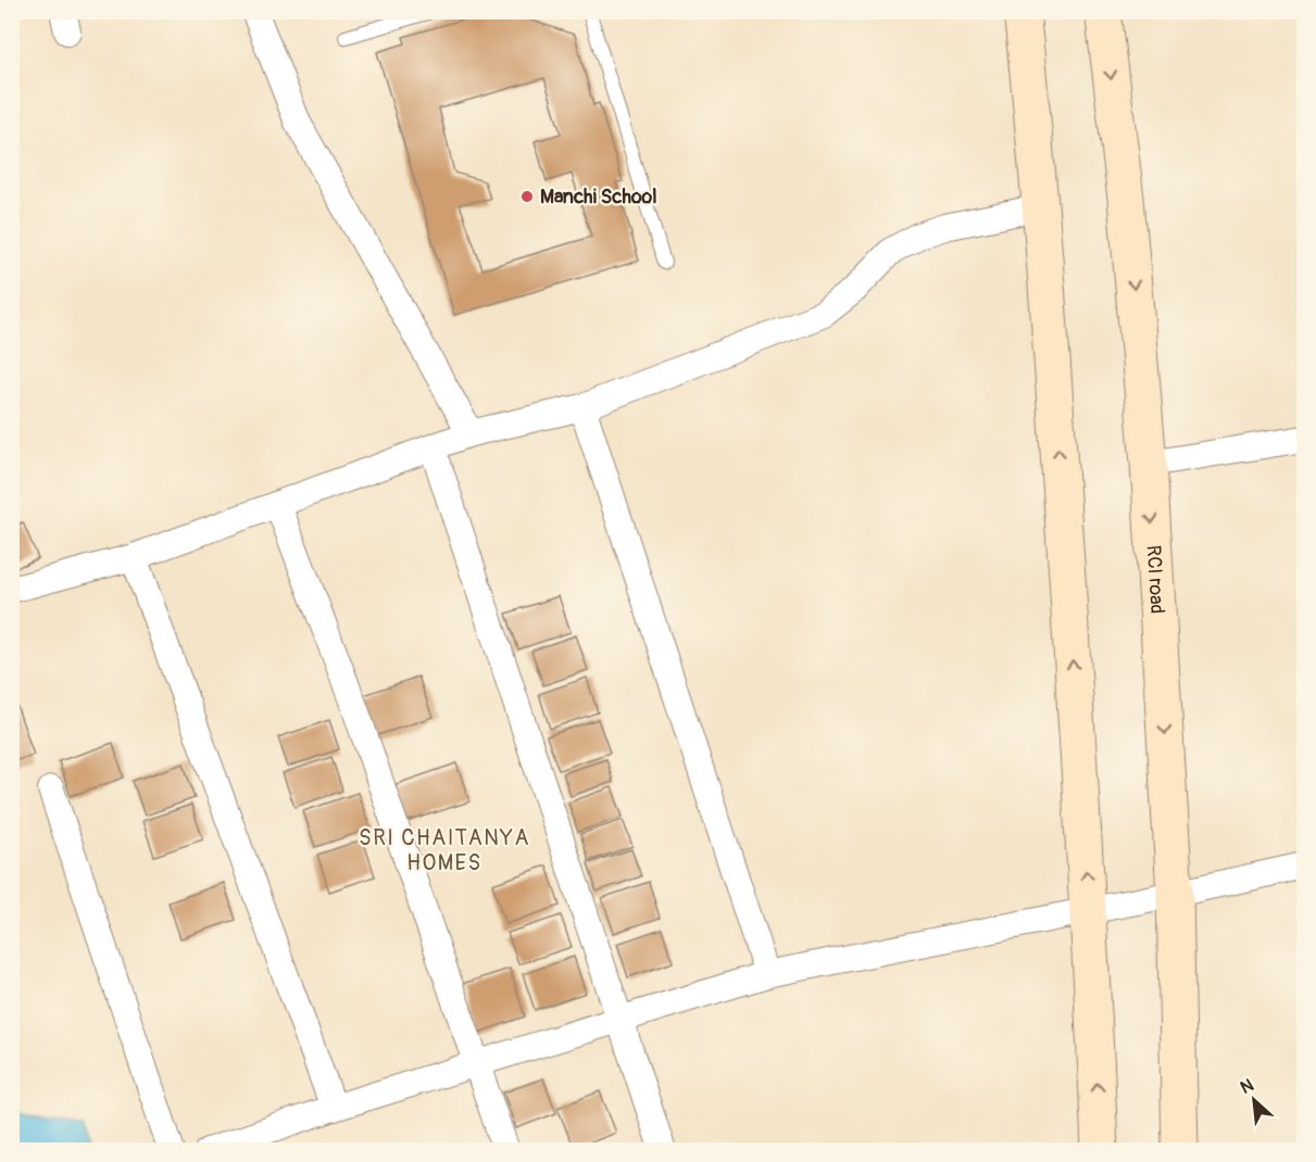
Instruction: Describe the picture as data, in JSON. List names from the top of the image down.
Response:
{
  "streets": {
    "main road": ["RCI road"]
  },
  "districts": ["SRI CHAITANYA HOMES"],
  "places": ["Manchi School"],
  "north": "top left"
}
